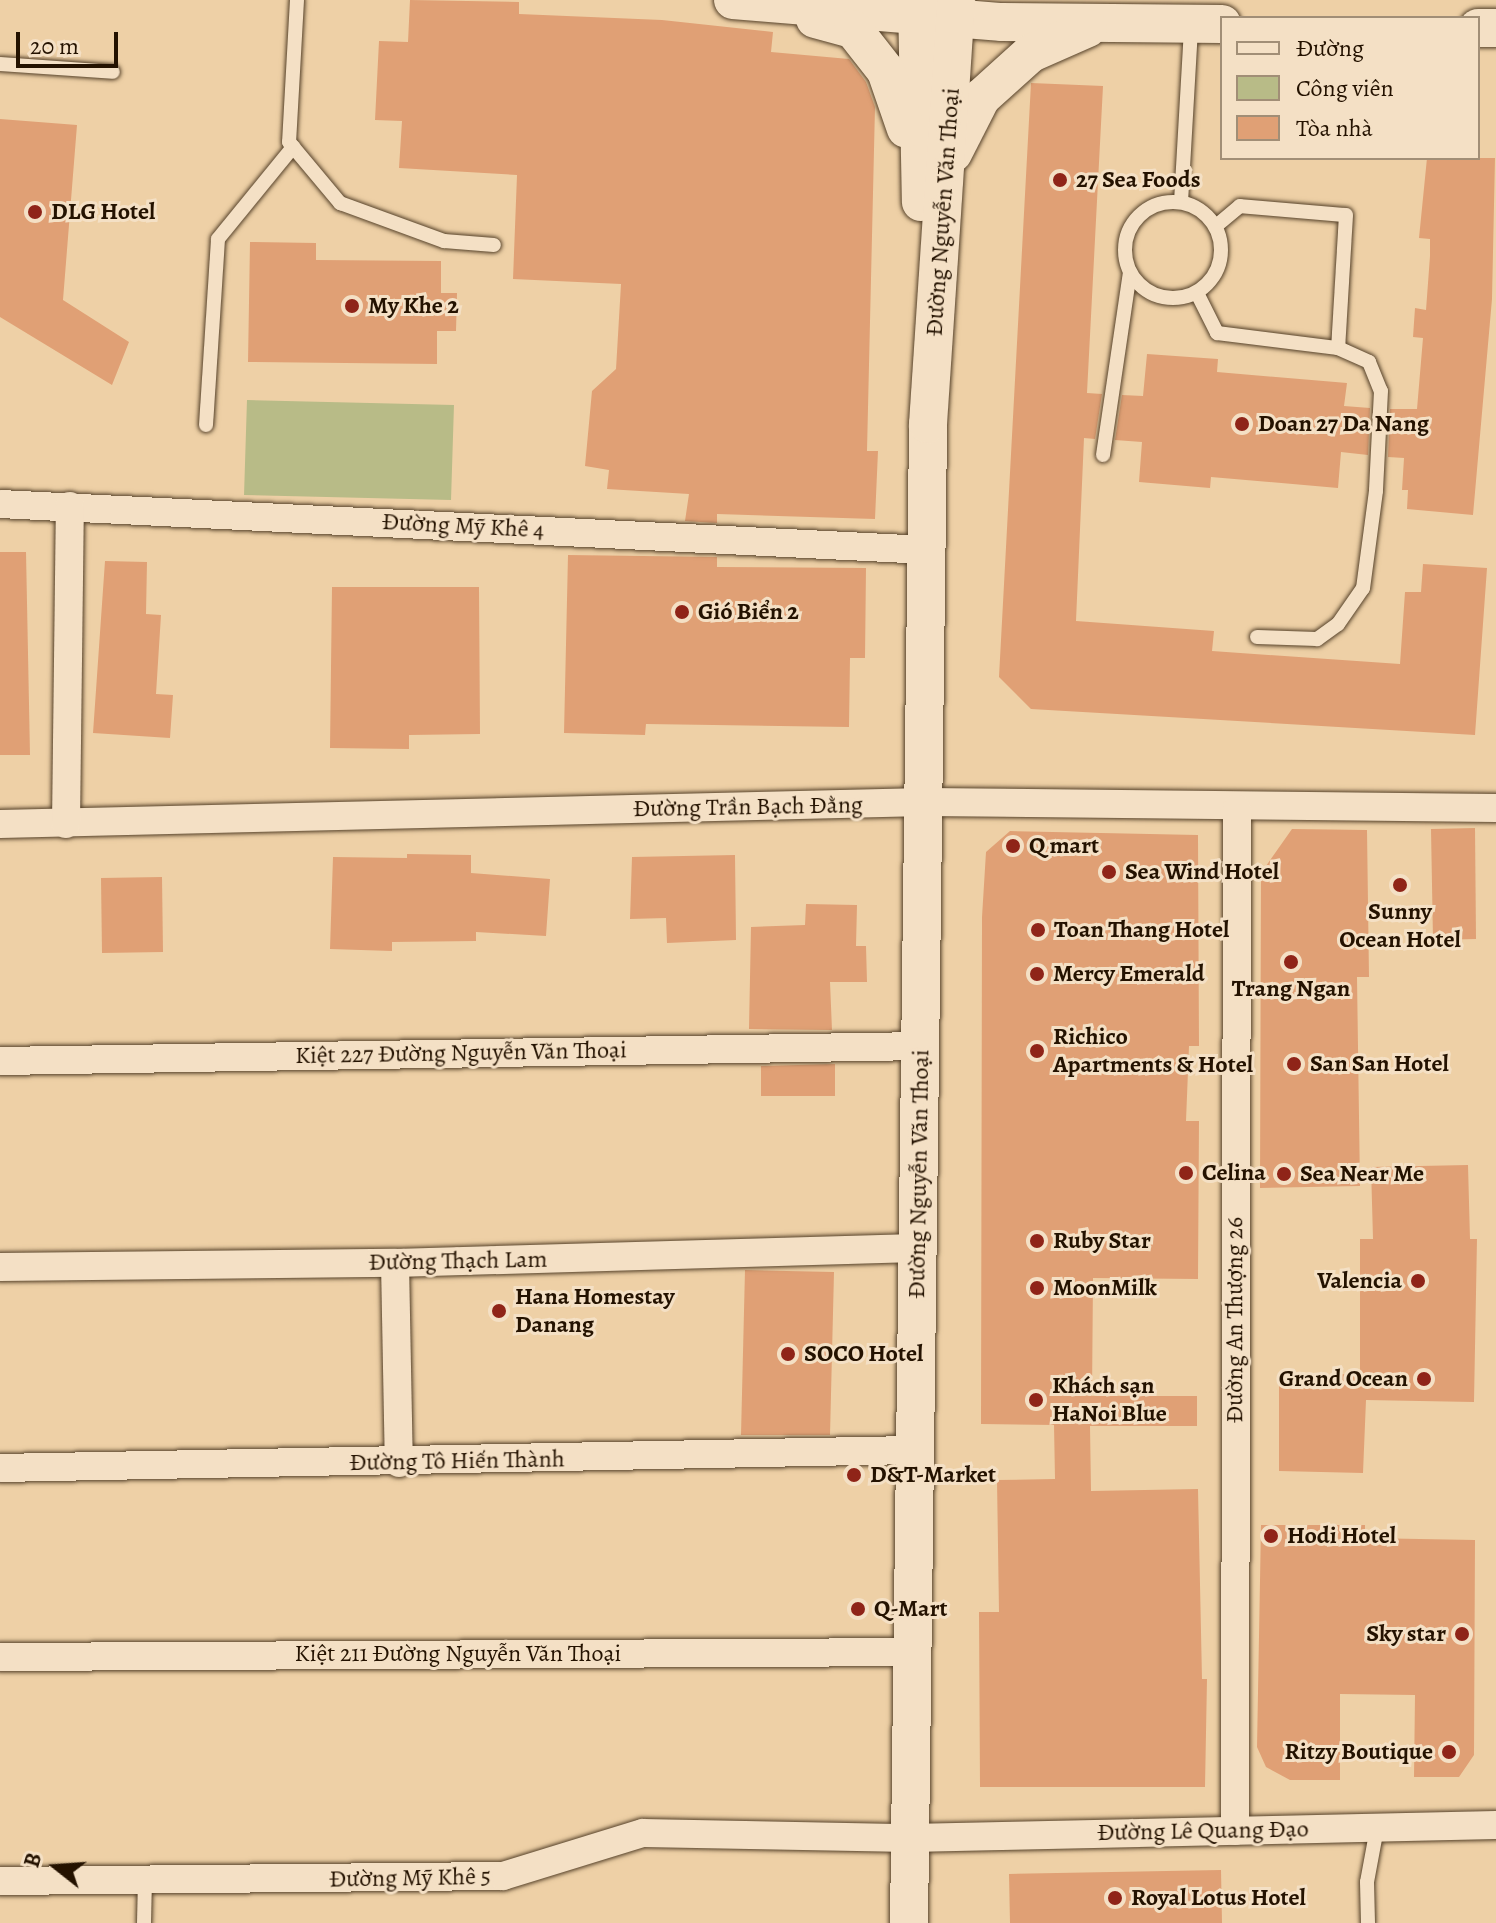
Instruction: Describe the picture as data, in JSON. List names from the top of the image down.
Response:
{
  "streets": {
    "main road": ["Đường Nguyễn Văn Thoại"],
    "street": [
      "Đường Mỹ Khê 4",
      "Đường Trần Bạch Đằng",
      "Kiệt 227 Đường Nguyễn Văn Thoại",
      "Đường Thạch Lam",
      "Đường An Thượng 26",
      "Đường Tô Hiến Thành",
      "Kiệt 211 Đường Nguyễn Văn Thoại",
      "Đường Lê Quang Đạo",
      "Đường Mỹ Khê 5"
    ]
  },
  "crossings": [
    ["Đường Nguyễn Văn Thoại", "Đường Mỹ Khê 4"],
    ["Đường Nguyễn Văn Thoại", "Đường Trần Bạch Đằng"],
    ["Đường Nguyễn Văn Thoại", "Kiệt 227 Đường Nguyễn Văn Thoại"],
    ["Đường Nguyễn Văn Thoại", "Đường Thạch Lam"],
    ["Đường Nguyễn Văn Thoại", "Đường Tô Hiến Thành"],
    ["Đường Nguyễn Văn Thoại", "Kiệt 211 Đường Nguyễn Văn Thoại"],
    ["Đường Nguyễn Văn Thoại", "Đường Lê Quang Đạo"],
    ["Đường Nguyễn Văn Thoại", "Đường Mỹ Khê 5"],
    ["Đường Trần Bạch Đằng", "Đường An Thượng 26"],
    ["Đường An Thượng 26", "Đường Lê Quang Đạo"],
    ["Đường Lê Quang Đạo", "Đường Mỹ Khê 5"]
  ],
  "places": [
    "27 Sea Foods",
    "DLG Hotel",
    "My Khe 2",
    "Doan 27 Da Nang",
    "Gió Biển 2",
    "Q mart",
    "Sea Wind Hotel",
    "Sunny Ocean Hotel",
    "Toan Thang Hotel",
    "Trang Ngan",
    "Mercy Emerald",
    "Richico Apartments & Hotel",
    "San San Hotel",
    "Celina",
    "Sea Near Me",
    "Ruby Star",
    "Valencia",
    "MoonMilk",
    "Hana Homestay Danang",
    "SOCO Hotel",
    "Grand Ocean",
    "Khách sạn HaNoi Blue",
    "D&T-Market",
    "Hodi Hotel",
    "Q-Mart",
    "Sky star",
    "Ritzy Boutique",
    "Royal Lotus Hotel"
  ],
  "legend": ["Đường", "Công viên", "Tòa nhà"],
  "scale_bar": "20 m",
  "north": "left"
}
